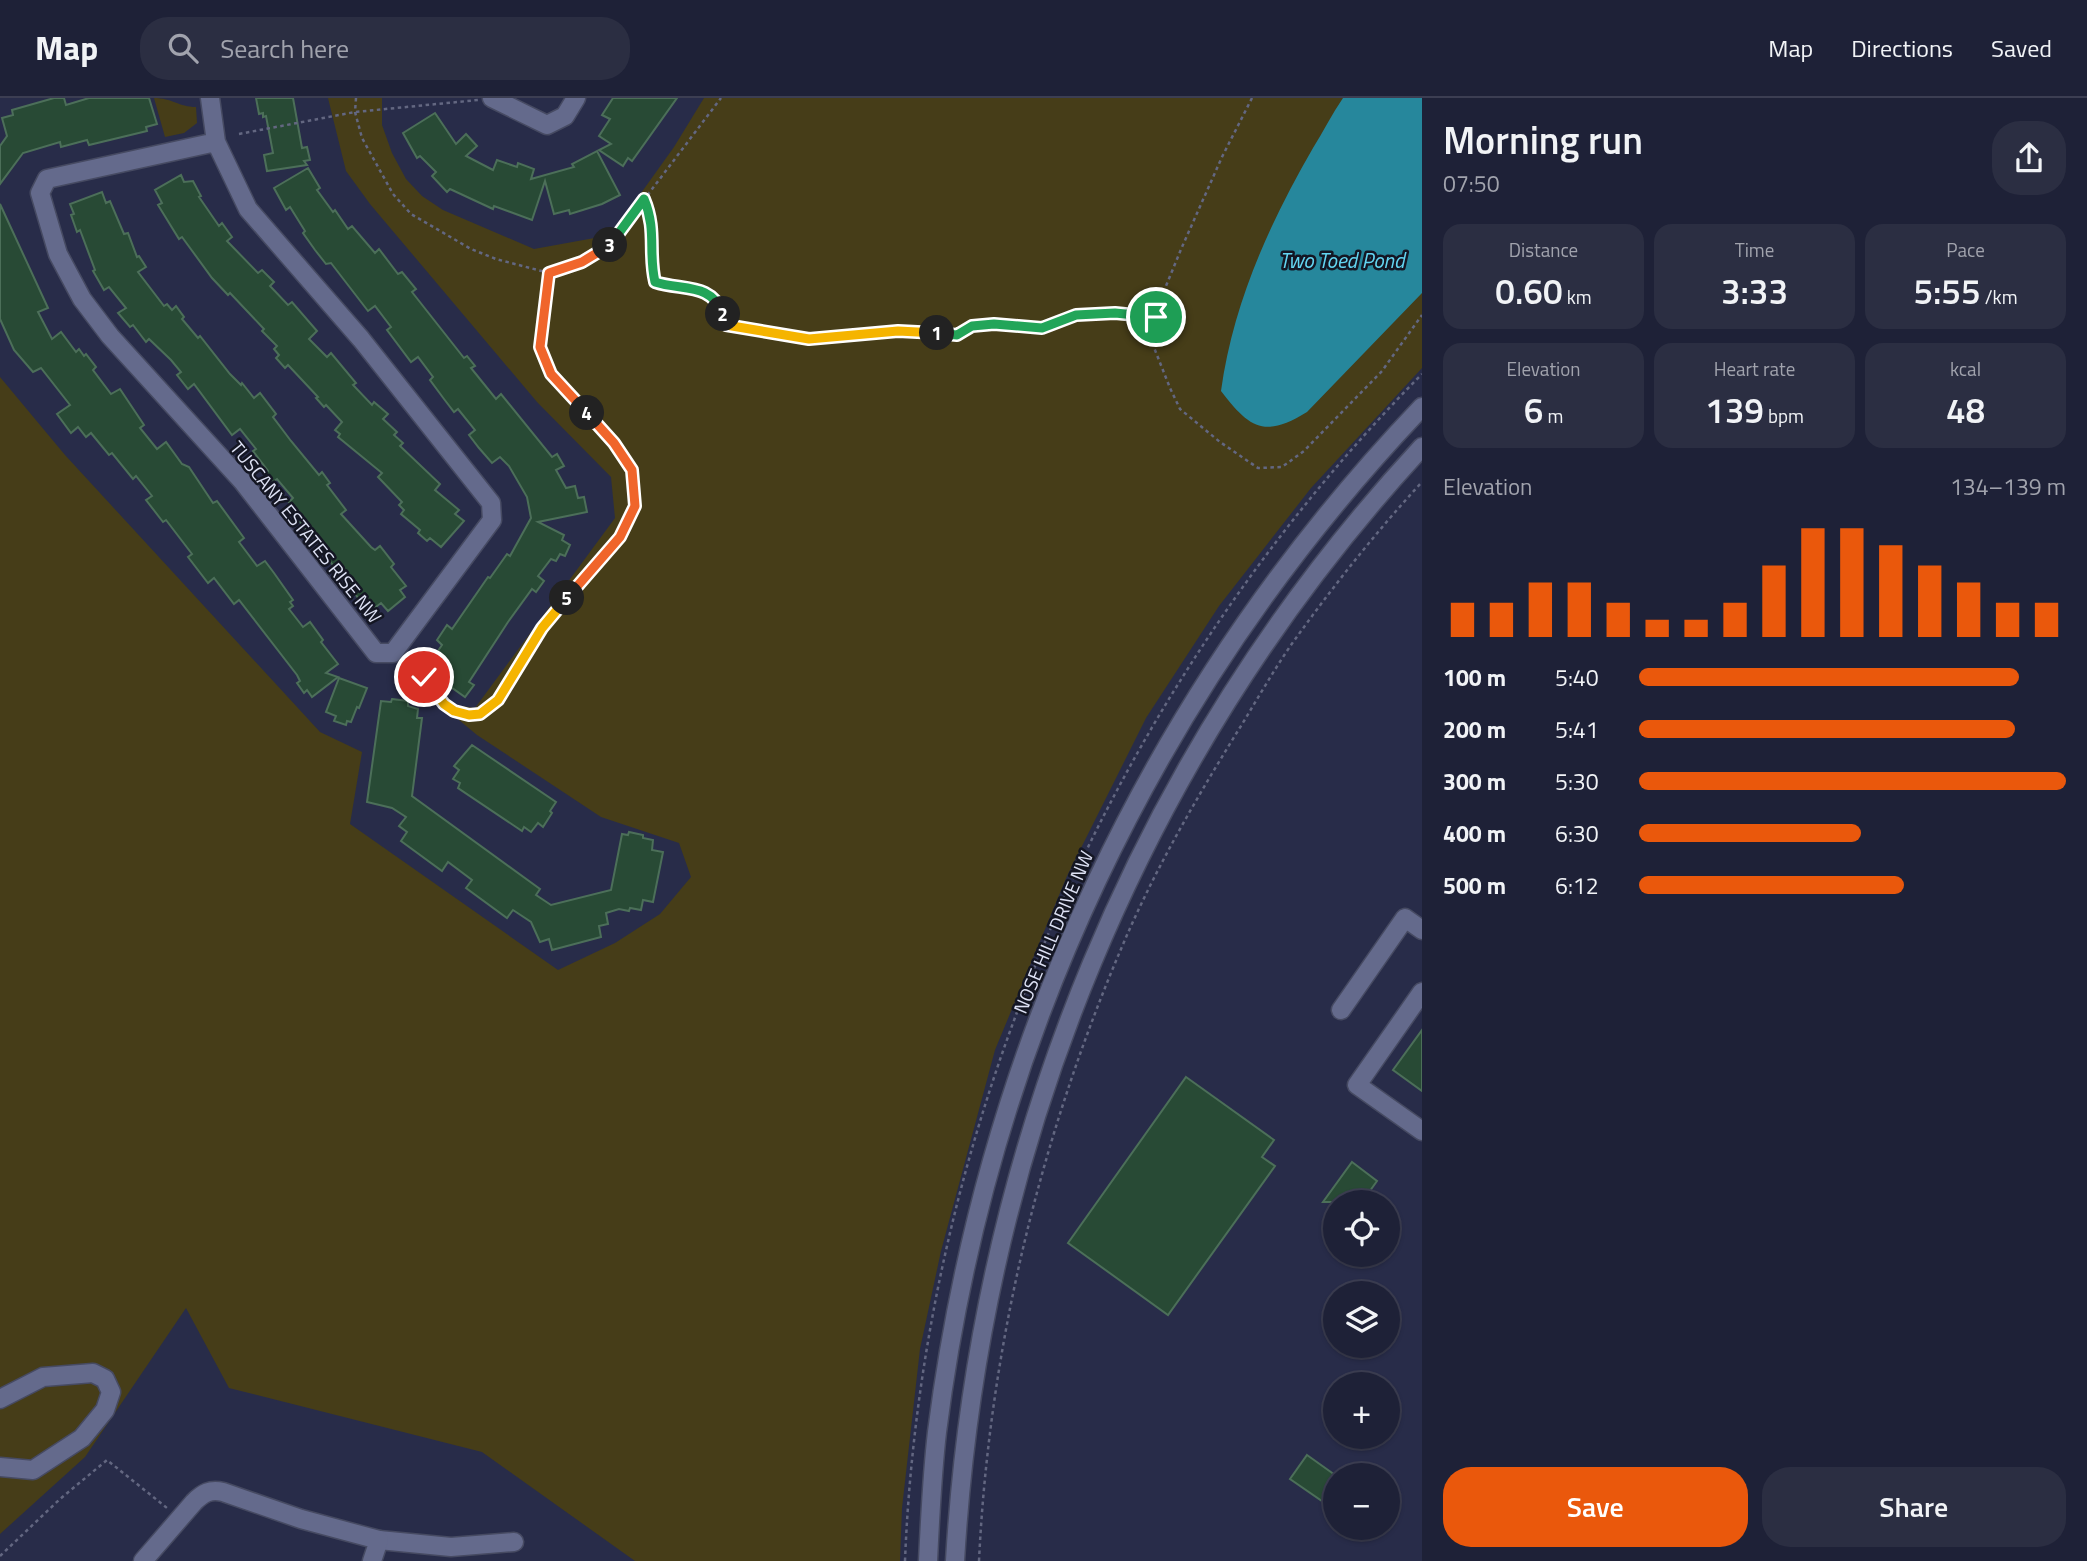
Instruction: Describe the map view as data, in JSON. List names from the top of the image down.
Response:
{
  "streets": {
    "street": ["TUSCANY ESTATES RISE NW", "NOSE HILL DRIVE NW"]
  },
  "water": ["Two Toed Pond"],
  "page": {
    "header": "Map",
    "search": "Search here",
    "nav": ["Map", "Directions", "Saved"],
    "heading": ["Morning run", "07:50"],
    "stats": [
      ["Distance", "0.60 km"],
      ["Time", "3:33"],
      ["Pace", "5:55 /km"],
      ["Elevation", "6 m"],
      ["Heart rate", "139 bpm"],
      ["kcal", "48"]
    ],
    "pins": [
      "3",
      "2",
      "1",
      "4",
      "5"
    ],
    "chart": ["Elevation", "134–139 m"],
    "list": [
      {
        "name": "100 m",
        "note": "5:40"
      },
      {
        "name": "200 m",
        "note": "5:41"
      },
      {
        "name": "300 m",
        "note": "5:30"
      },
      {
        "name": "400 m",
        "note": "6:30"
      },
      {
        "name": "500 m",
        "note": "6:12"
      }
    ],
    "map_buttons": ["+", "−"],
    "buttons": ["Save", "Share"]
  }
}
